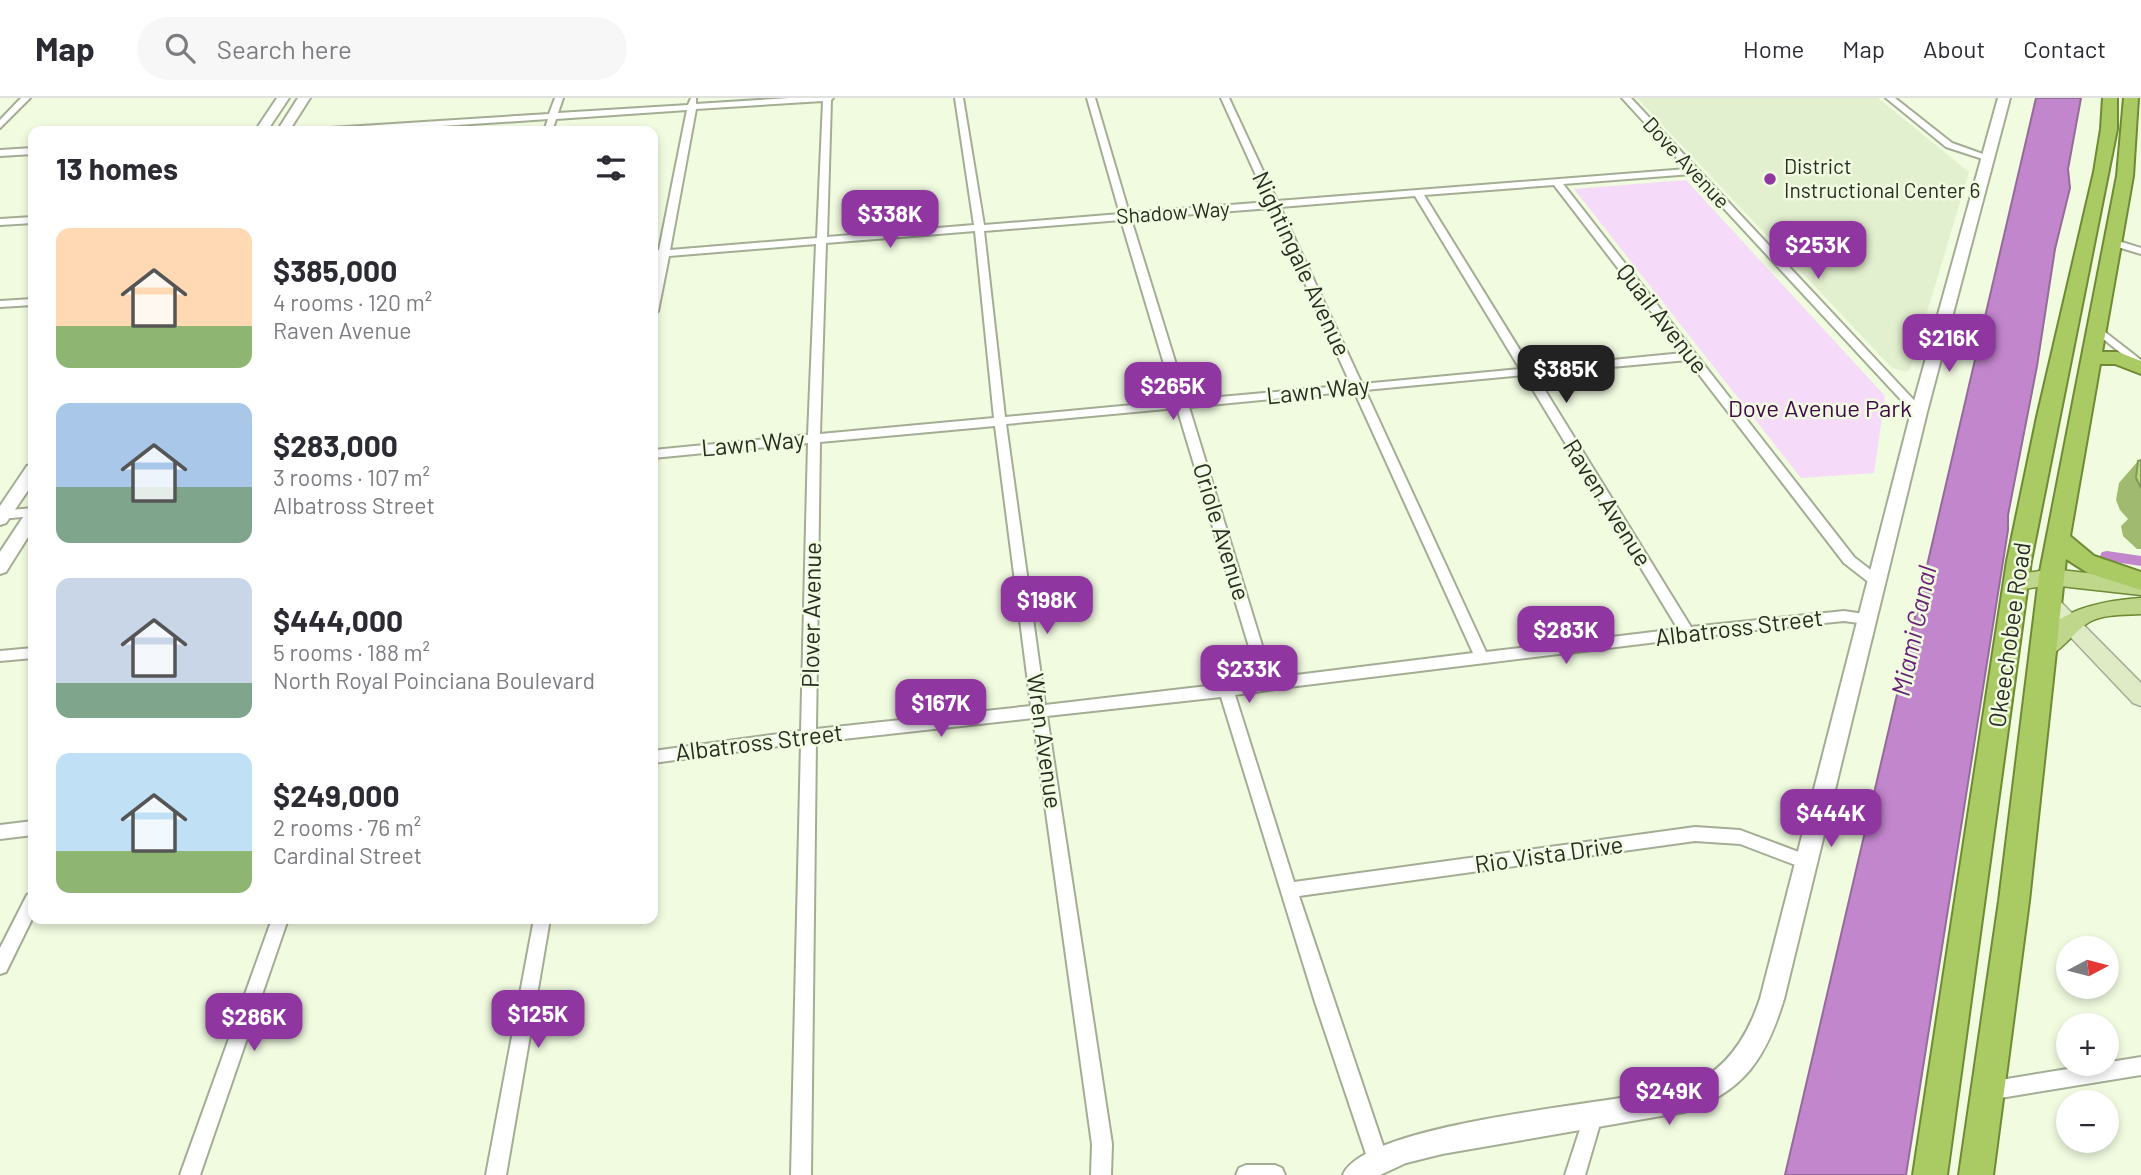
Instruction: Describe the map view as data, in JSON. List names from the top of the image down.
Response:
{
  "streets": {
    "highway": ["Okeechobee Road"],
    "street": [
      "Dove Avenue",
      "Shadow Way",
      "Nightingale Avenue",
      "Quail Avenue",
      "Lawn Way",
      "Raven Avenue",
      "Oriole Avenue",
      "Plover Avenue",
      "Albatross Street",
      "Wren Avenue",
      "Rio Vista Drive"
    ]
  },
  "crossings": [
    ["Dove Avenue", "Shadow Way"],
    ["Shadow Way", "Nightingale Avenue"],
    ["Shadow Way", "Quail Avenue"],
    ["Shadow Way", "Raven Avenue"],
    ["Shadow Way", "Oriole Avenue"],
    ["Shadow Way", "Plover Avenue"],
    ["Shadow Way", "Wren Avenue"],
    ["Nightingale Avenue", "Lawn Way"],
    ["Nightingale Avenue", "Albatross Street"],
    ["Quail Avenue", "Lawn Way"],
    ["Lawn Way", "Raven Avenue"],
    ["Lawn Way", "Oriole Avenue"],
    ["Lawn Way", "Plover Avenue"],
    ["Lawn Way", "Wren Avenue"],
    ["Raven Avenue", "Albatross Street"],
    ["Oriole Avenue", "Albatross Street"],
    ["Plover Avenue", "Albatross Street"],
    ["Albatross Street", "Wren Avenue"]
  ],
  "water": ["Miami Canal"],
  "parks": ["Dove Avenue Park"],
  "places": ["District Instructional Center 6"],
  "north": "right",
  "page": {
    "header": "Map",
    "search": "Search here",
    "nav": [
      "Home",
      "Map",
      "About",
      "Contact"
    ],
    "heading": "13 homes",
    "price": [
      "$338K",
      "$253K",
      "$216K",
      "$385K",
      "$265K",
      "$198K",
      "$283K",
      "$233K",
      "$167K",
      "$444K",
      "$125K",
      "$286K",
      "$249K"
    ],
    "list": [
      {
        "name": "$385,000",
        "note": "4 rooms · 120 m² · Raven Avenue"
      },
      {
        "name": "$283,000",
        "note": "3 rooms · 107 m² · Albatross Street"
      },
      {
        "name": "$444,000",
        "note": "5 rooms · 188 m² · North Royal Poinciana Boulevard"
      },
      {
        "name": "$249,000",
        "note": "2 rooms · 76 m² · Cardinal Street"
      }
    ],
    "map_buttons": ["+", "−"]
  }
}
